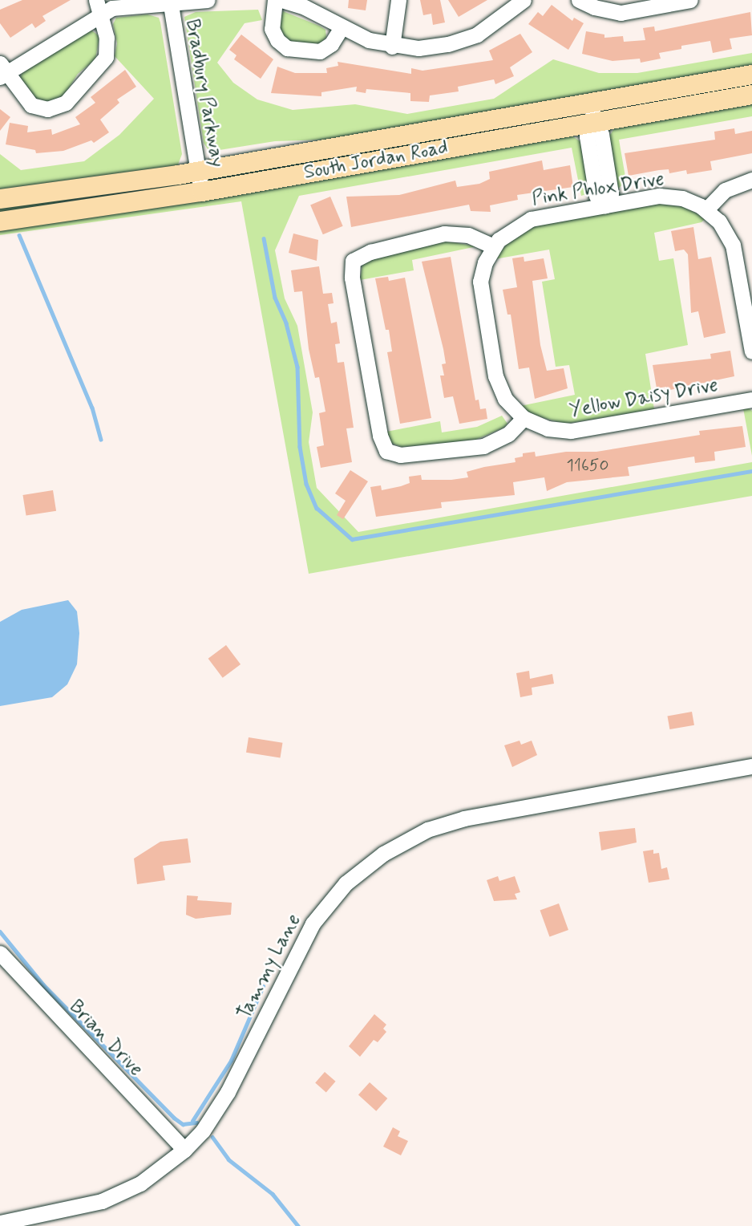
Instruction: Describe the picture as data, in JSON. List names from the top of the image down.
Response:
{
  "streets": {
    "main road": ["South Jordan Road"],
    "street": [
      "Bradbury Parkway",
      "Pink Phlox Drive",
      "Yellow Daisy Drive",
      "Tammy Lane",
      "Brian Drive"
    ]
  },
  "crossings": [
    ["Bradbury Parkway", "South Jordan Road"],
    ["Tammy Lane", "Brian Drive"]
  ],
  "house_numbers": ["11650"]
}
